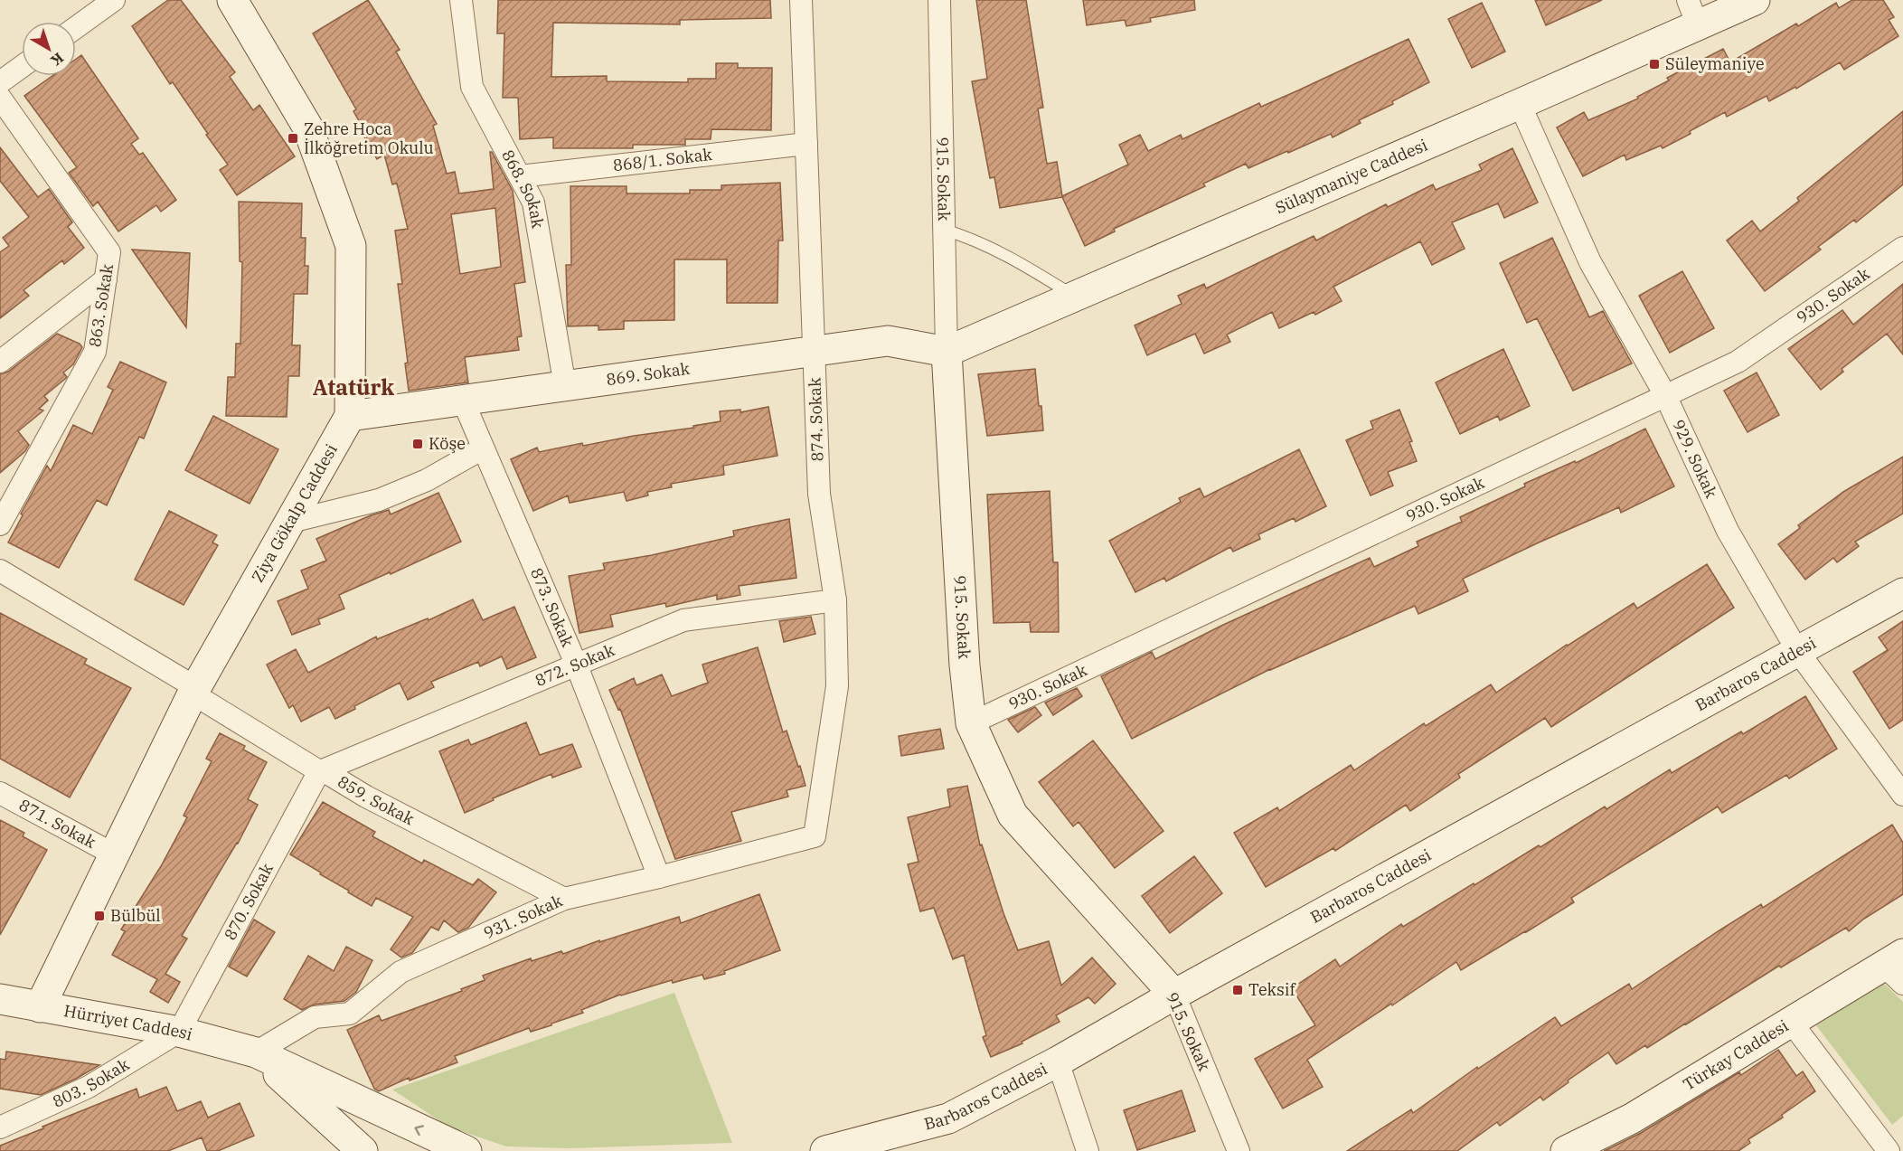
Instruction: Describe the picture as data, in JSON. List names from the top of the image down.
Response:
{
  "streets": {
    "main road": [
      "Sülaymaniye Caddesi",
      "915. Sokak",
      "869. Sokak",
      "Ziya Gökalp Caddesi",
      "Barbaros Caddesi",
      "Hürriyet Caddesi",
      "Türkay Caddesi"
    ],
    "street": [
      "868/1. Sokak",
      "868. Sokak",
      "930. Sokak",
      "863. Sokak",
      "874. Sokak",
      "929. Sokak",
      "873. Sokak",
      "872. Sokak",
      "859. Sokak",
      "871. Sokak",
      "870. Sokak",
      "931. Sokak",
      "803. Sokak"
    ]
  },
  "crossings": [
    ["868/1. Sokak", "868. Sokak"],
    ["868/1. Sokak", "874. Sokak"],
    ["Sülaymaniye Caddesi", "915. Sokak"],
    ["Sülaymaniye Caddesi", "869. Sokak"],
    ["Sülaymaniye Caddesi", "929. Sokak"],
    ["915. Sokak", "930. Sokak"],
    ["915. Sokak", "869. Sokak"],
    ["915. Sokak", "Barbaros Caddesi"],
    ["868. Sokak", "869. Sokak"],
    ["930. Sokak", "929. Sokak"],
    ["869. Sokak", "874. Sokak"],
    ["869. Sokak", "Ziya Gökalp Caddesi"],
    ["869. Sokak", "873. Sokak"],
    ["874. Sokak", "872. Sokak"],
    ["874. Sokak", "931. Sokak"],
    ["929. Sokak", "Barbaros Caddesi"],
    ["Ziya Gökalp Caddesi", "859. Sokak"],
    ["Ziya Gökalp Caddesi", "871. Sokak"],
    ["Ziya Gökalp Caddesi", "Hürriyet Caddesi"],
    ["873. Sokak", "872. Sokak"],
    ["873. Sokak", "931. Sokak"],
    ["872. Sokak", "859. Sokak"],
    ["872. Sokak", "870. Sokak"],
    ["859. Sokak", "870. Sokak"],
    ["859. Sokak", "931. Sokak"],
    ["870. Sokak", "Hürriyet Caddesi"],
    ["870. Sokak", "803. Sokak"],
    ["931. Sokak", "Hürriyet Caddesi"],
    ["Hürriyet Caddesi", "803. Sokak"]
  ],
  "districts": ["Atatürk"],
  "places": {
    "transit": [
      "Süleymaniye",
      "Zehre Hoca İlköğretim Okulu",
      "Köşe",
      "Bülbül",
      "Teksif"
    ]
  },
  "north": "bottom right"
}
